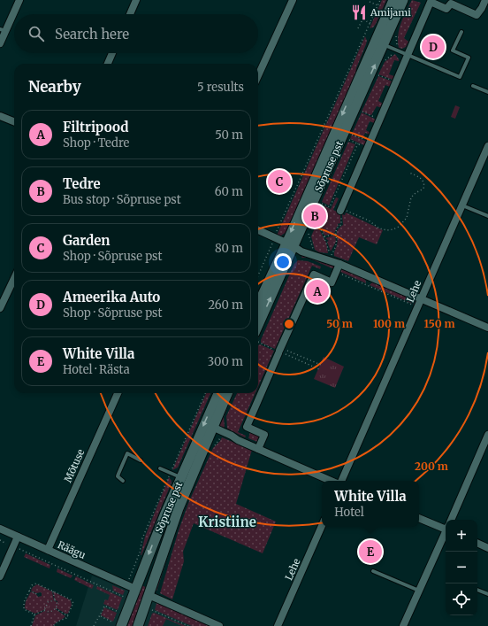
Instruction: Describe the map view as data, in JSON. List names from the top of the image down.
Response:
{
  "streets": {
    "main road": ["Sõpruse pst"],
    "street": ["Lehe", "Mõtuse", "Räägu"]
  },
  "crossings": [
    ["Sõpruse pst", "Räägu"],
    ["Mõtuse", "Räägu"]
  ],
  "districts": ["Kristiine"],
  "places": {
    "restaurant": ["Amijami"]
  },
  "page": {
    "search": "Search here",
    "pins": [
      "D",
      "C",
      "B",
      "A",
      "E"
    ],
    "heading": ["Nearby", "5 results"],
    "list": [
      {
        "mark": "A",
        "name": "Filtripood",
        "note": "Shop · Tedre",
        "value": "50 m"
      },
      {
        "mark": "B",
        "name": "Tedre",
        "note": "Bus stop · Sõpruse pst",
        "value": "60 m"
      },
      {
        "mark": "C",
        "name": "Garden",
        "note": "Shop · Sõpruse pst",
        "value": "80 m"
      },
      {
        "mark": "D",
        "name": "Ameerika Auto",
        "note": "Shop · Sõpruse pst",
        "value": "260 m"
      },
      {
        "mark": "E",
        "name": "White Villa",
        "note": "Hotel · Rästa",
        "value": "300 m"
      }
    ],
    "popup": ["White Villa", "Hotel"],
    "map_buttons": ["+", "−"]
  },
  "rings": [
    "50 m",
    "100 m",
    "150 m",
    "200 m"
  ]
}
